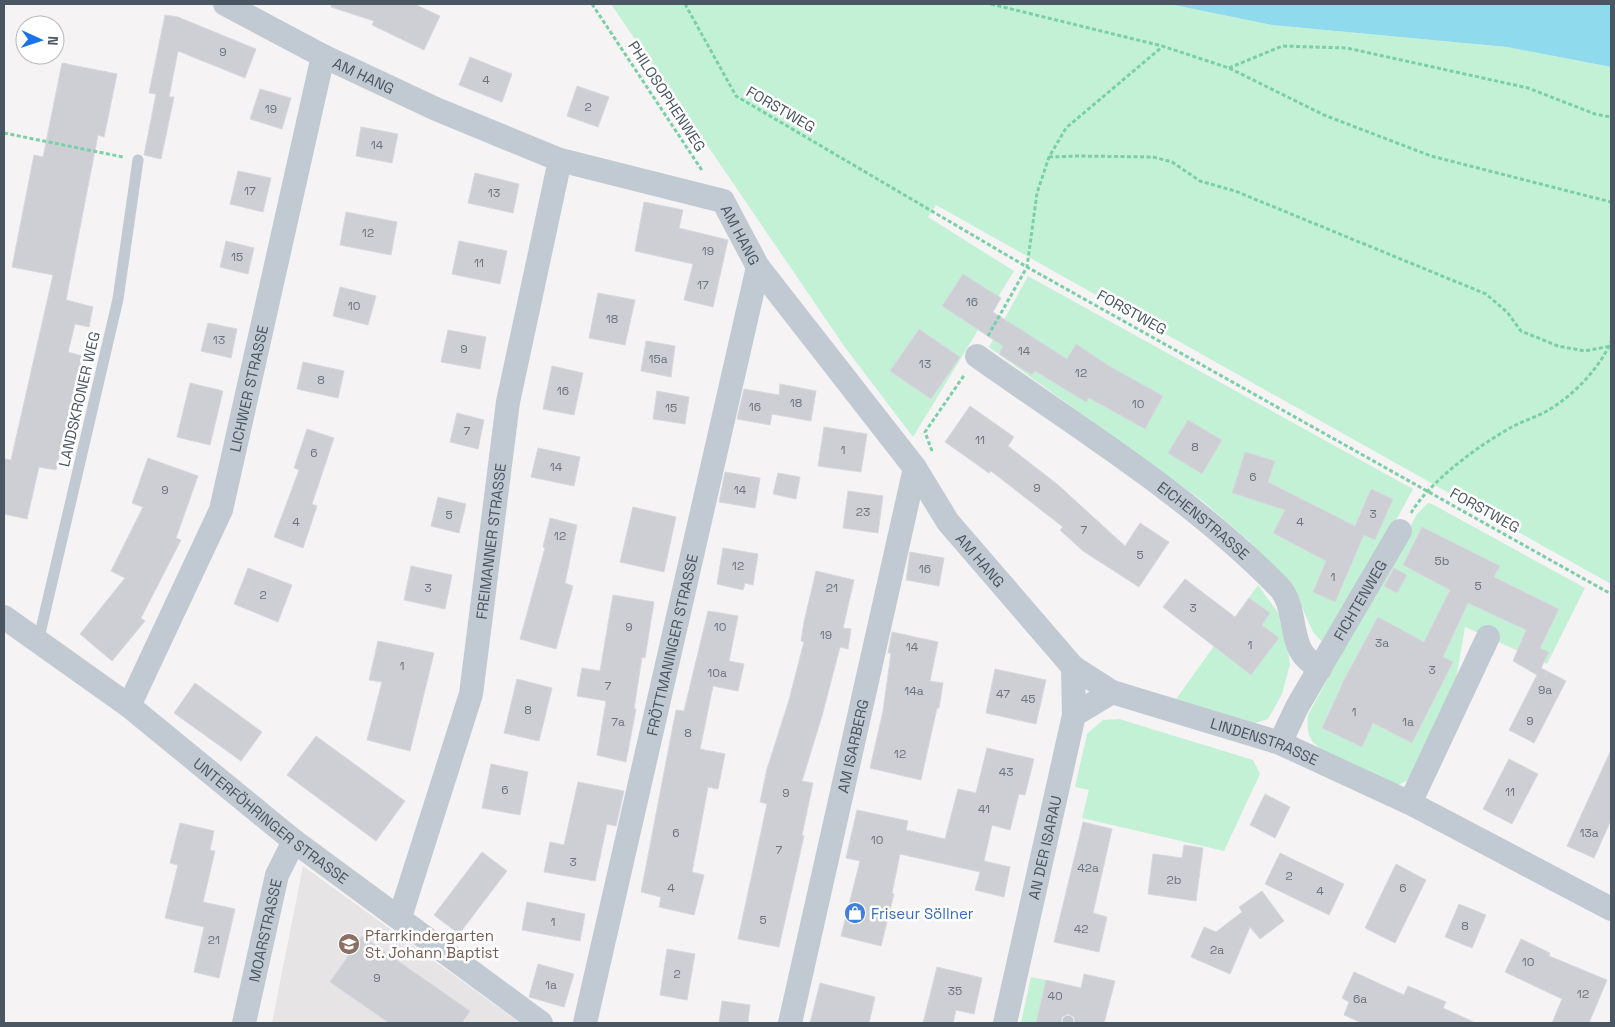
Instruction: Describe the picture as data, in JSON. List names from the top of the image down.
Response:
{
  "streets": {
    "street": [
      "AM HANG",
      "LICHWER STRASSE",
      "EICHENSTRASSE",
      "FREIMANNER STRASSE",
      "FICHTENWEG",
      "FRÖTTMANINGER STRASSE",
      "LINDENSTRASSE",
      "AM ISARBERG",
      "UNTERFÖHRINGER STRASSE",
      "AN DER ISARAU",
      "MOARSTRASSE"
    ],
    "lane": ["LANDSKRONER WEG"],
    "path": ["PHILOSOPHENWEG", "FORSTWEG"]
  },
  "crossings": [
    ["AM HANG", "PHILOSOPHENWEG"],
    ["AM HANG", "LICHWER STRASSE"],
    ["AM HANG", "FREIMANNER STRASSE"],
    ["AM HANG", "FRÖTTMANINGER STRASSE"],
    ["AM HANG", "LINDENSTRASSE"],
    ["AM HANG", "AM ISARBERG"],
    ["LICHWER STRASSE", "UNTERFÖHRINGER STRASSE"],
    ["LANDSKRONER WEG", "UNTERFÖHRINGER STRASSE"],
    ["EICHENSTRASSE", "FICHTENWEG"],
    ["FREIMANNER STRASSE", "UNTERFÖHRINGER STRASSE"],
    ["UNTERFÖHRINGER STRASSE", "MOARSTRASSE"]
  ],
  "places": {
    "shop": ["Friseur Söllner"],
    "school or university": ["Pfarrkindergarten St. Johann Baptist"]
  },
  "house_numbers": [
    "9",
    "4",
    "2",
    "19",
    "14",
    "17",
    "13",
    "12",
    "19",
    "15",
    "11",
    "17",
    "16",
    "10",
    "18",
    "13",
    "9",
    "14",
    "15a",
    "13",
    "12",
    "8",
    "16",
    "18",
    "10",
    "16",
    "15",
    "7",
    "11",
    "8",
    "1",
    "6",
    "14",
    "6",
    "9",
    "9",
    "14",
    "23",
    "3",
    "5",
    "4",
    "4",
    "7",
    "12",
    "5",
    "5b",
    "12",
    "16",
    "1",
    "5",
    "3",
    "21",
    "2",
    "3",
    "9",
    "10",
    "19",
    "3a",
    "1",
    "14",
    "1",
    "3",
    "10a",
    "7",
    "9a",
    "14a",
    "47",
    "45",
    "8",
    "1",
    "9",
    "7a",
    "1a",
    "8",
    "12",
    "43",
    "6",
    "11",
    "9",
    "41",
    "6",
    "13a",
    "10",
    "7",
    "3",
    "42a",
    "2",
    "2b",
    "4",
    "6",
    "4",
    "5",
    "1",
    "8",
    "42",
    "21",
    "2a",
    "10",
    "2",
    "9",
    "1a",
    "35",
    "12",
    "40",
    "6a"
  ],
  "north": "right"
}
